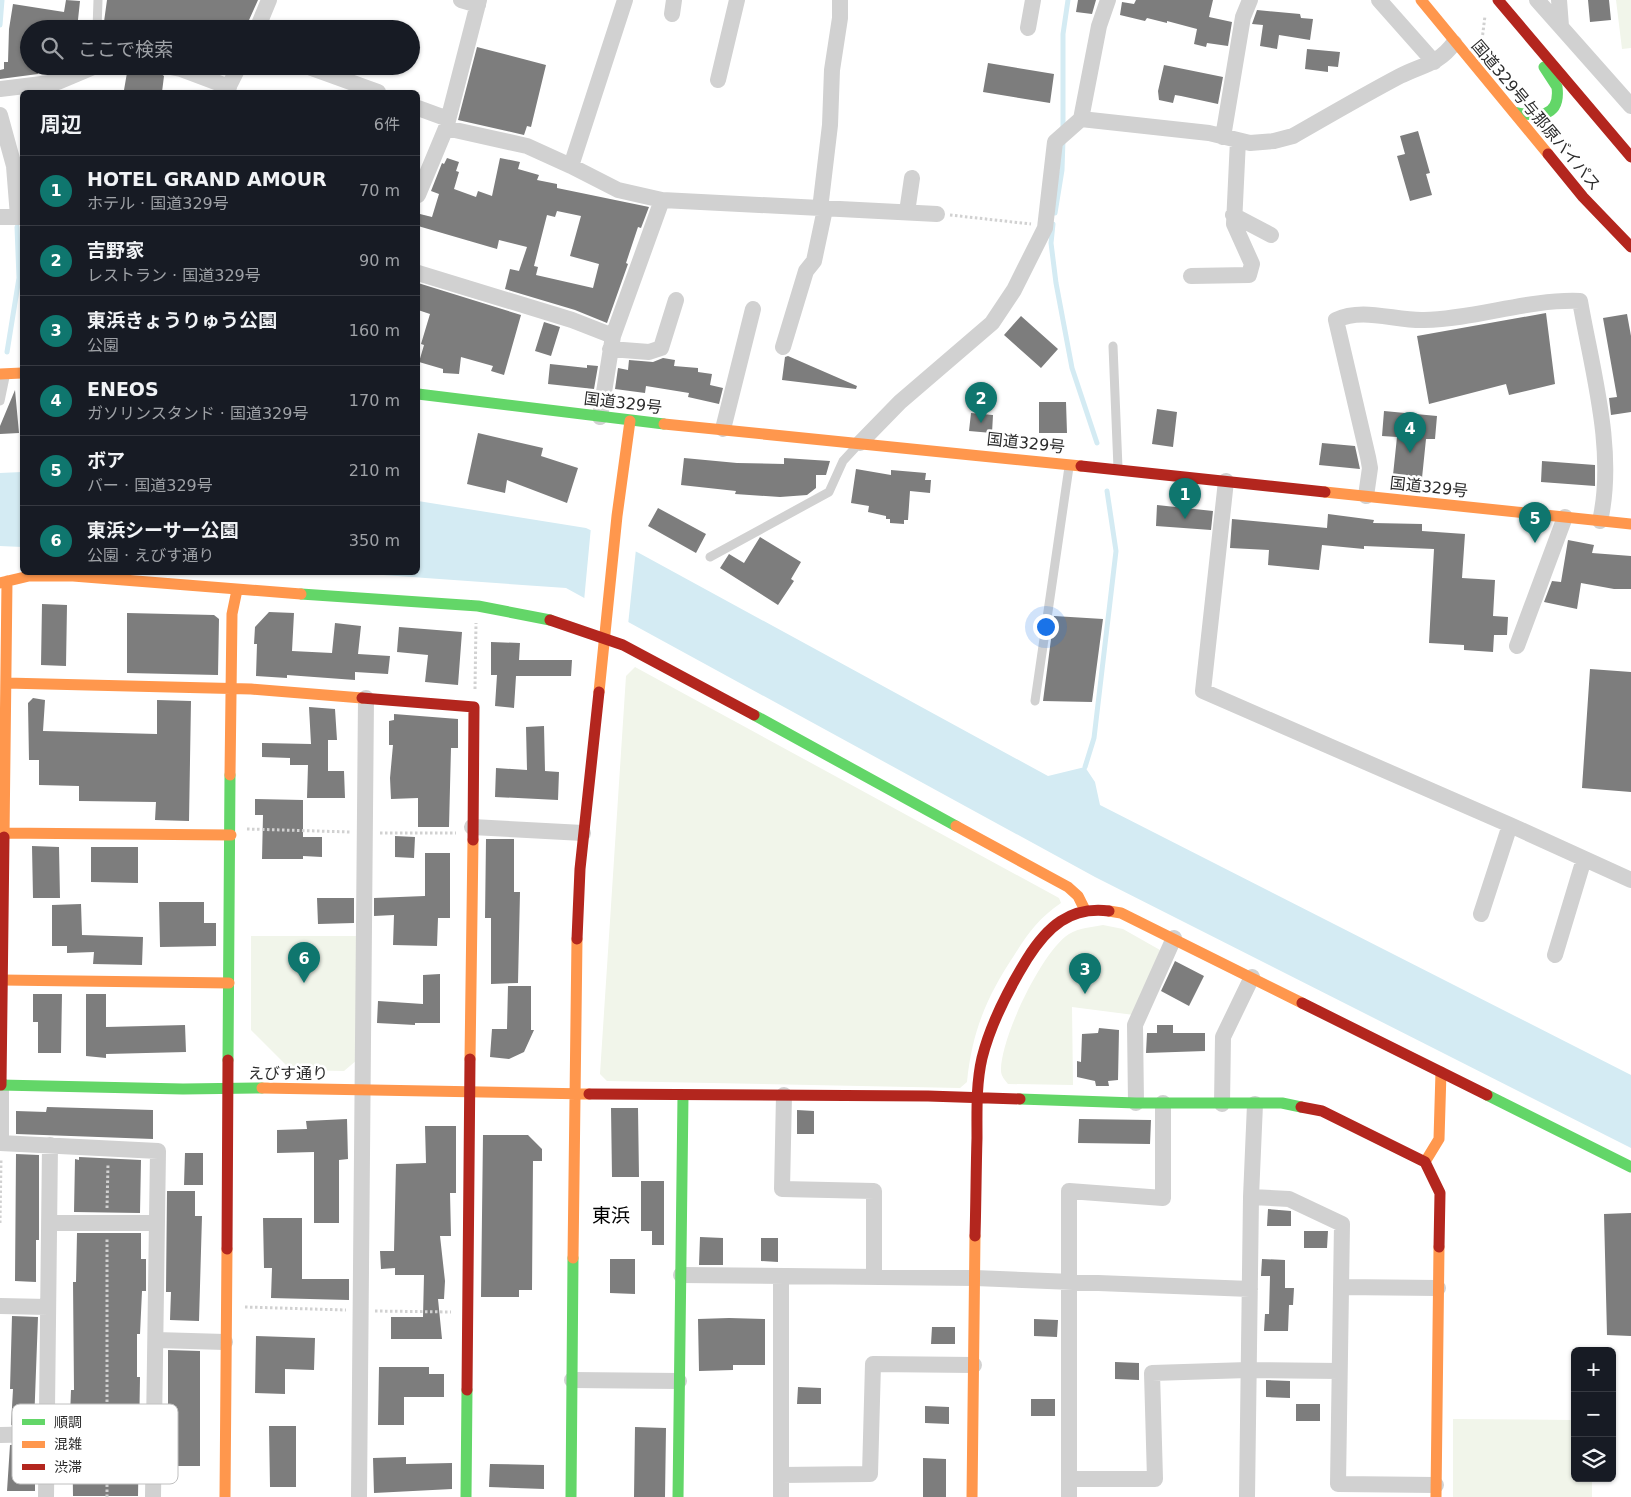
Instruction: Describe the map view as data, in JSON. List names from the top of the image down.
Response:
{
  "streets": {
    "main road": ["国道329号与那原バイパス", "国道329号", "えびす通り"]
  },
  "districts": ["東浜"],
  "legend": ["順調", "混雑", "渋滞"],
  "page": {
    "search": "ここで検索",
    "heading": ["周辺", "6件"],
    "list": [
      {
        "mark": "1",
        "name": "HOTEL GRAND AMOUR",
        "note": "ホテル · 国道329号",
        "value": "70 m"
      },
      {
        "mark": "2",
        "name": "吉野家",
        "note": "レストラン · 国道329号",
        "value": "90 m"
      },
      {
        "mark": "3",
        "name": "東浜きょうりゅう公園",
        "note": "公園",
        "value": "160 m"
      },
      {
        "mark": "4",
        "name": "ENEOS",
        "note": "ガソリンスタンド · 国道329号",
        "value": "170 m"
      },
      {
        "mark": "5",
        "name": "ボア",
        "note": "バー · 国道329号",
        "value": "210 m"
      },
      {
        "mark": "6",
        "name": "東浜シーサー公園",
        "note": "公園 · えびす通り",
        "value": "350 m"
      }
    ],
    "pins": [
      "2",
      "4",
      "1",
      "5",
      "6",
      "3"
    ],
    "map_buttons": ["+", "−"]
  }
}
